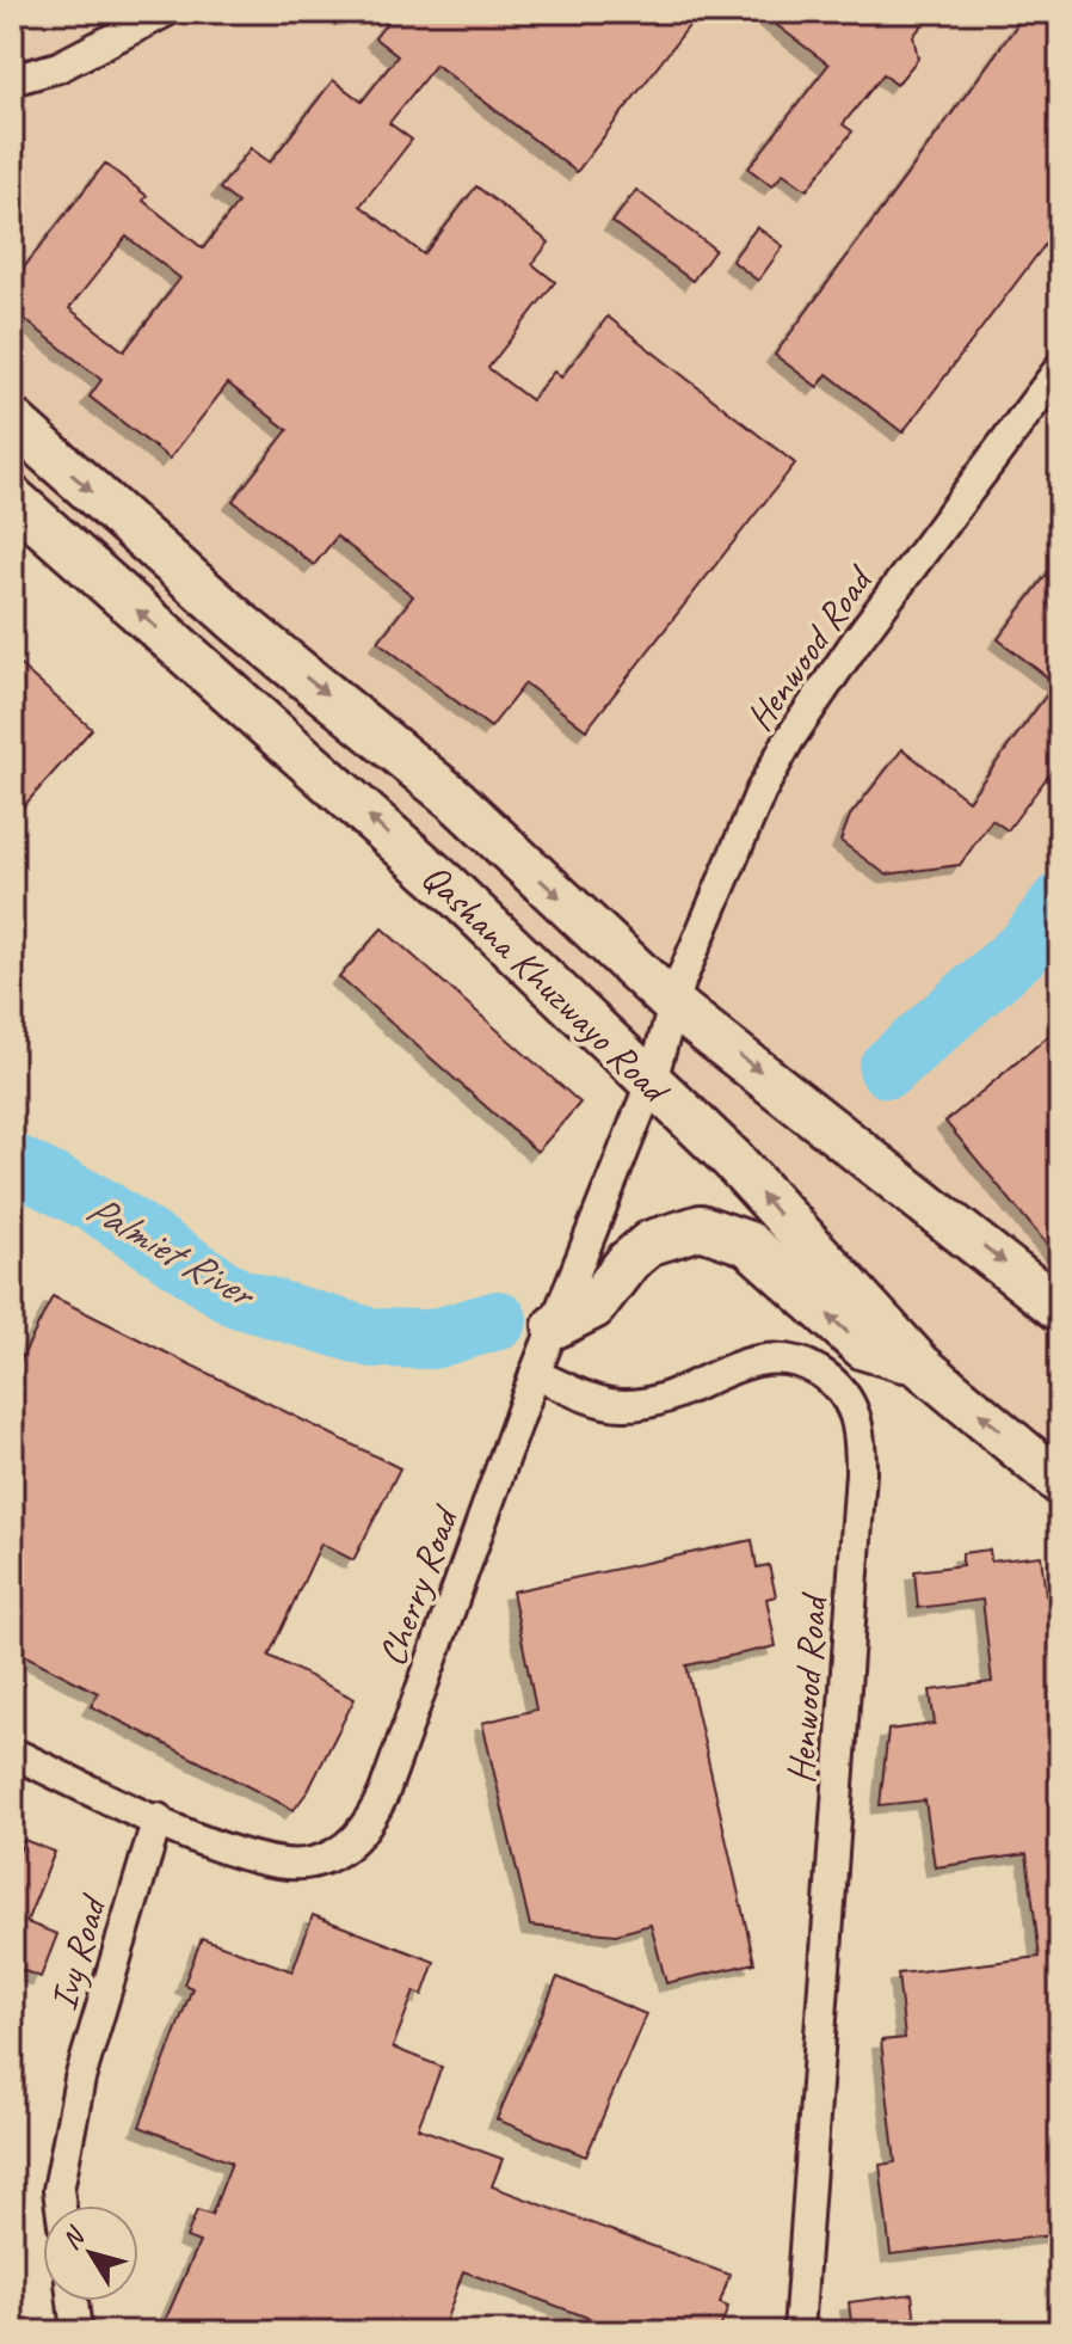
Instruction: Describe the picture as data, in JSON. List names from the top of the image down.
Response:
{
  "streets": {
    "main road": ["Qashana Khuzwayo Road"],
    "street": ["Henwood Road", "Cherry Road", "Ivy Road"]
  },
  "crossings": [
    ["Henwood Road", "Qashana Khuzwayo Road"],
    ["Henwood Road", "Cherry Road"],
    ["Qashana Khuzwayo Road", "Cherry Road"],
    ["Cherry Road", "Ivy Road"]
  ],
  "water": ["Palmiet River"],
  "north": "top left"
}
